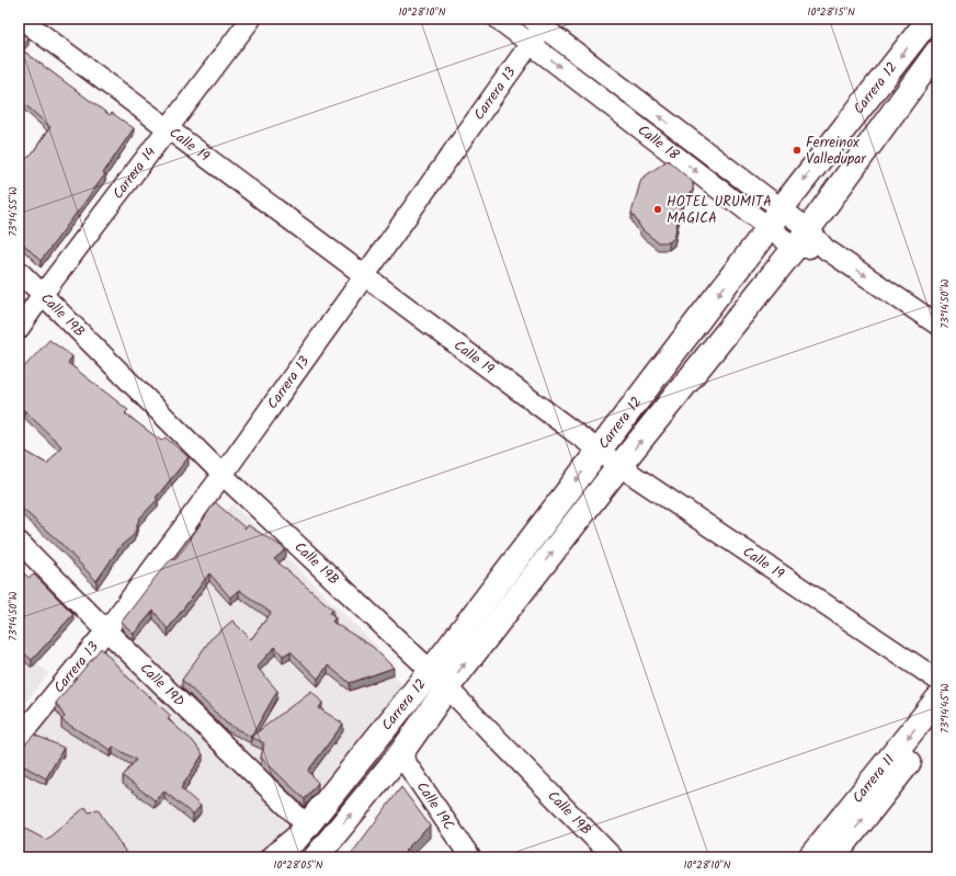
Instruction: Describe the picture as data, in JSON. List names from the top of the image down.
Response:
{
  "streets": {
    "street": [
      "Carrera 12",
      "Carrera 13",
      "Calle 18",
      "Calle 19",
      "Carrera 14",
      "Calle 19B",
      "Calle 19D",
      "Carrera 11",
      "Calle 19C"
    ]
  },
  "crossings": [
    ["Carrera 12", "Calle 18"],
    ["Carrera 12", "Calle 19"],
    ["Carrera 12", "Calle 19B"],
    ["Carrera 12", "Calle 19D"],
    ["Carrera 12", "Calle 19C"],
    ["Carrera 13", "Calle 18"],
    ["Carrera 13", "Calle 19"],
    ["Carrera 13", "Calle 19B"],
    ["Carrera 13", "Calle 19D"],
    ["Calle 19", "Carrera 14"],
    ["Carrera 14", "Calle 19B"]
  ],
  "places": ["Ferreinox Valledupar", "HOTEL URUMITA MAGICA"],
  "coordinates": [
    "10°28'10\"N",
    "10°28'15\"N",
    "73°14'55\"W",
    "73°14'50\"W",
    "73°14'45\"W",
    "10°28'05\"N"
  ]
}
